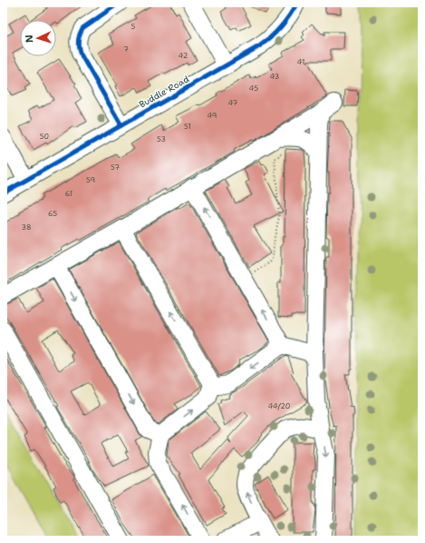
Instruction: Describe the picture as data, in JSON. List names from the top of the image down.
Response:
{
  "streets": {
    "street": ["Buddle Road"]
  },
  "house_numbers": [
    "5",
    "7",
    "42",
    "41",
    "43",
    "45",
    "47",
    "49",
    "51",
    "50",
    "53",
    "57",
    "59",
    "61",
    "65",
    "38",
    "44/20"
  ],
  "north": "left"
}
